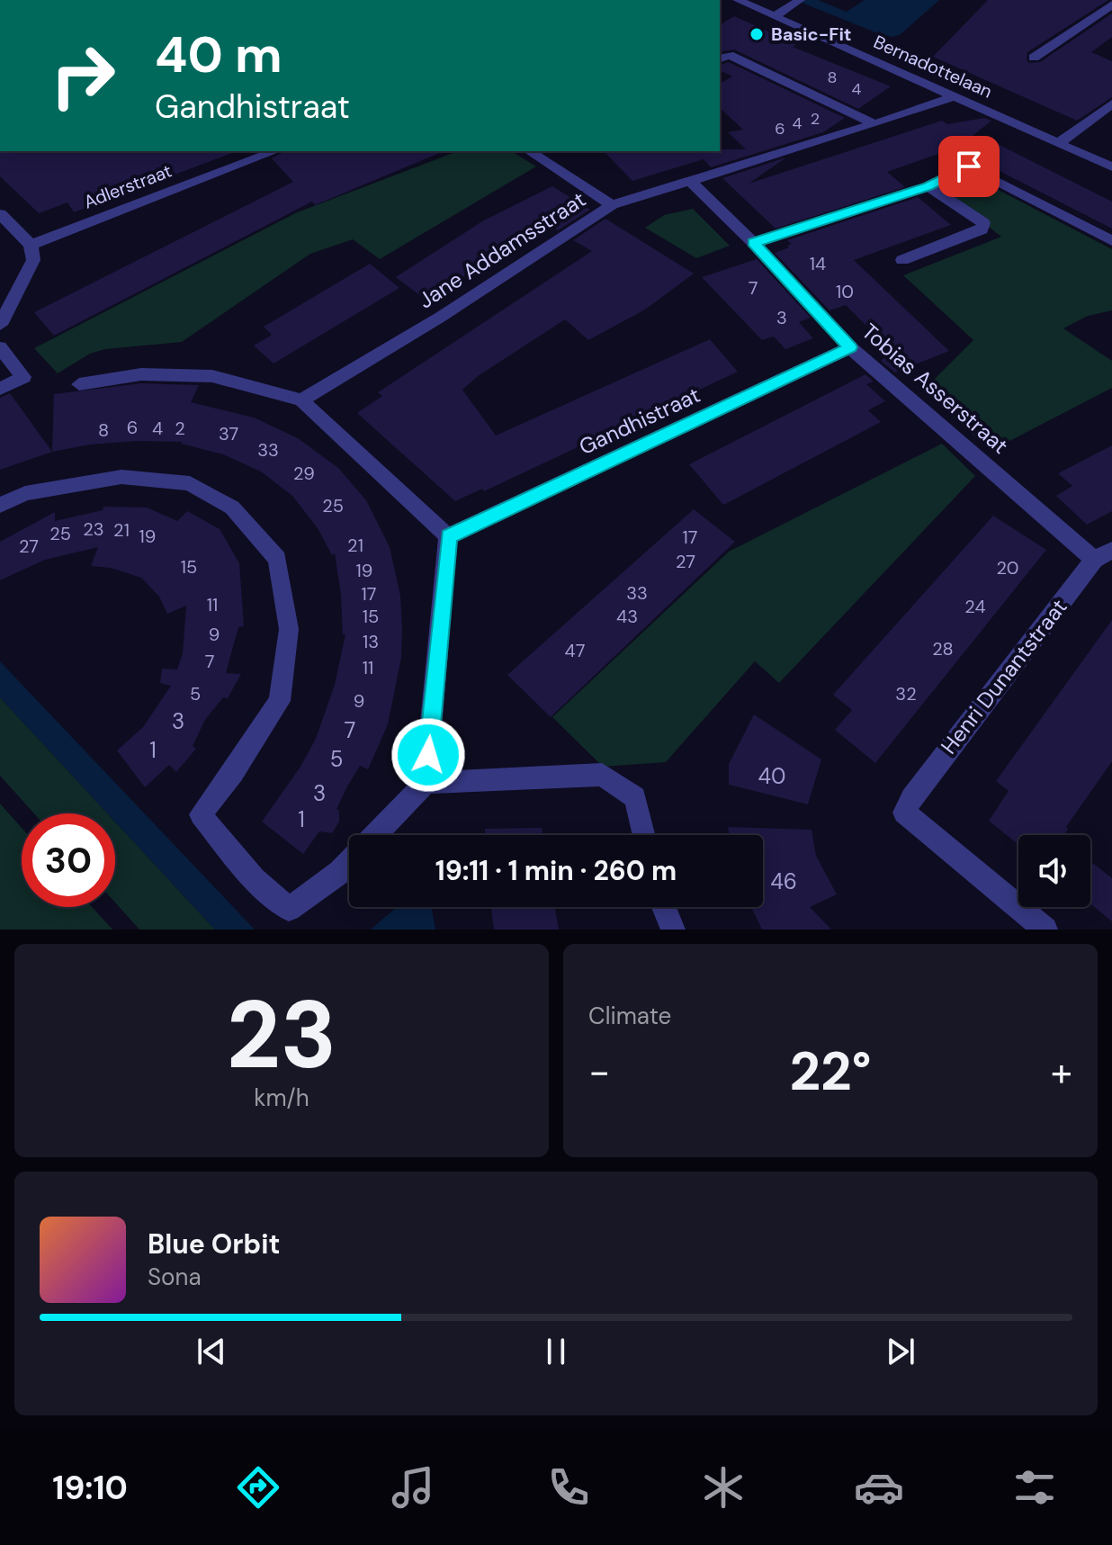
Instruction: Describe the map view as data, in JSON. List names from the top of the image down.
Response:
{
  "streets": {
    "street": [
      "Bernadottelaan",
      "Adlerstraat",
      "Jane Addamsstraat",
      "Tobias Asserstraat",
      "Gandhistraat",
      "Henri Dunantstraat"
    ]
  },
  "crossings": [
    ["Bernadottelaan", "Jane Addamsstraat"],
    ["Jane Addamsstraat", "Tobias Asserstraat"],
    ["Tobias Asserstraat", "Gandhistraat"],
    ["Tobias Asserstraat", "Henri Dunantstraat"]
  ],
  "places": ["Basic-Fit"],
  "house_numbers": [
    "8",
    "4",
    "2",
    "4",
    "6",
    "14",
    "7",
    "10",
    "3",
    "6",
    "4",
    "2",
    "8",
    "37",
    "33",
    "29",
    "25",
    "23",
    "21",
    "25",
    "19",
    "17",
    "21",
    "27",
    "27",
    "15",
    "20",
    "19",
    "33",
    "17",
    "11",
    "24",
    "15",
    "43",
    "9",
    "13",
    "28",
    "47",
    "7",
    "11",
    "5",
    "32",
    "9",
    "3",
    "7",
    "1",
    "5",
    "40",
    "3",
    "1",
    "46"
  ],
  "page": {
    "turn": ["40 m", "Gandhistraat"],
    "limit": "30",
    "trip": "19:11 · 1 min · 260 m",
    "tile": [
      ["23", "km/h"],
      "Climate"
    ],
    "heat": ["−", "22°", "+"],
    "song": ["Blue Orbit", "Sona"],
    "tabs": "19:10"
  }
}
